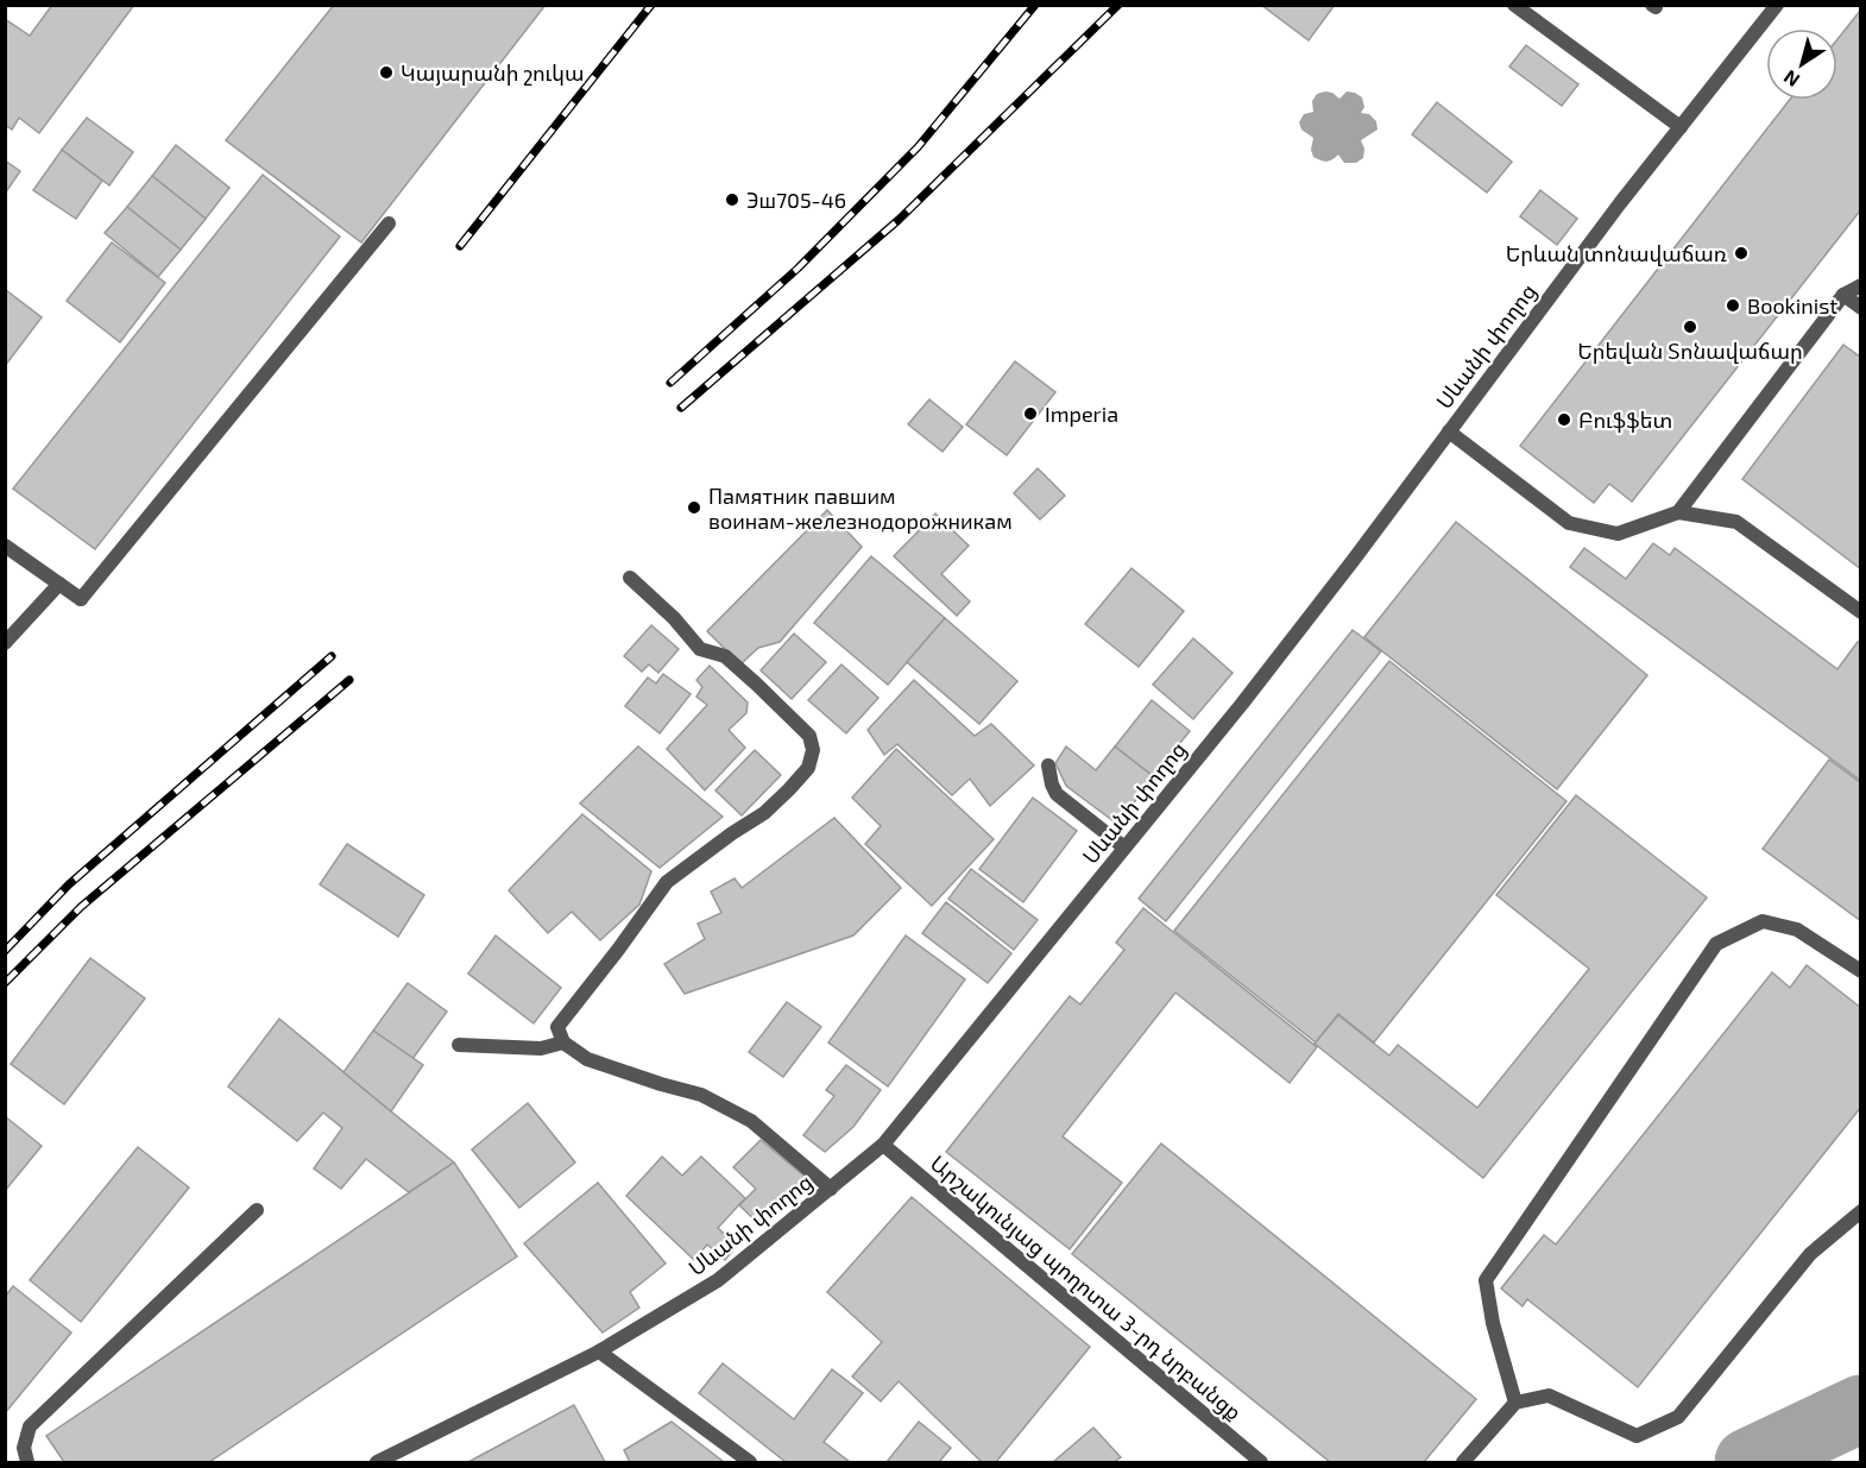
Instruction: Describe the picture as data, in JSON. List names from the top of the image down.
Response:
{
  "streets": {
    "street": ["Սևանի փողոց", "Արշակունյաց պողոտա 3-րդ նրբանցք"]
  },
  "crossings": [
    ["Սևանի փողոց", "Արշակունյաց պողոտա 3-րդ նրբանցք"]
  ],
  "places": [
    "Կայարանի շուկա",
    "Эш705-46",
    "Երևան տոնավաճառ",
    "Bookinist",
    "Երեվան Տոնավաճար",
    "Imperia",
    "Բուֆֆետ",
    "Памятник павшим воинам-железнодорожникам"
  ],
  "north": "bottom left"
}
